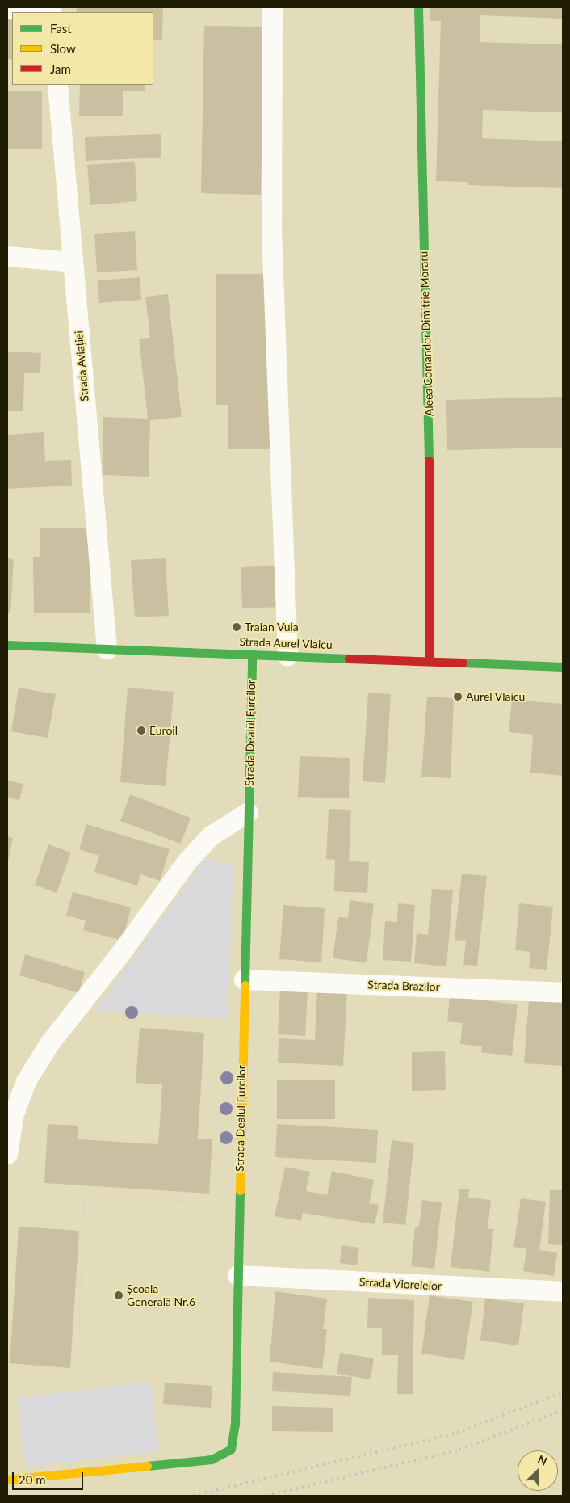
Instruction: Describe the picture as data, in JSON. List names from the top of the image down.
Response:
{
  "streets": {
    "street": [
      "Aleea Comandor Dimitrie Moraru",
      "Strada Aviației",
      "Strada Aurel Vlaicu",
      "Strada Dealul Furcilor",
      "Strada Brazilor",
      "Strada Viorelelor"
    ]
  },
  "crossings": [
    ["Aleea Comandor Dimitrie Moraru", "Strada Aurel Vlaicu"],
    ["Strada Aviației", "Strada Aurel Vlaicu"],
    ["Strada Aurel Vlaicu", "Strada Dealul Furcilor"],
    ["Strada Dealul Furcilor", "Strada Brazilor"],
    ["Strada Dealul Furcilor", "Strada Viorelelor"]
  ],
  "places": [
    "Traian Vuia",
    "Aurel Vlaicu",
    "Euroil",
    "Școala Generală Nr.6"
  ],
  "legend": ["Fast", "Slow", "Jam"],
  "scale_bar": "20 m",
  "north": "top right"
}
